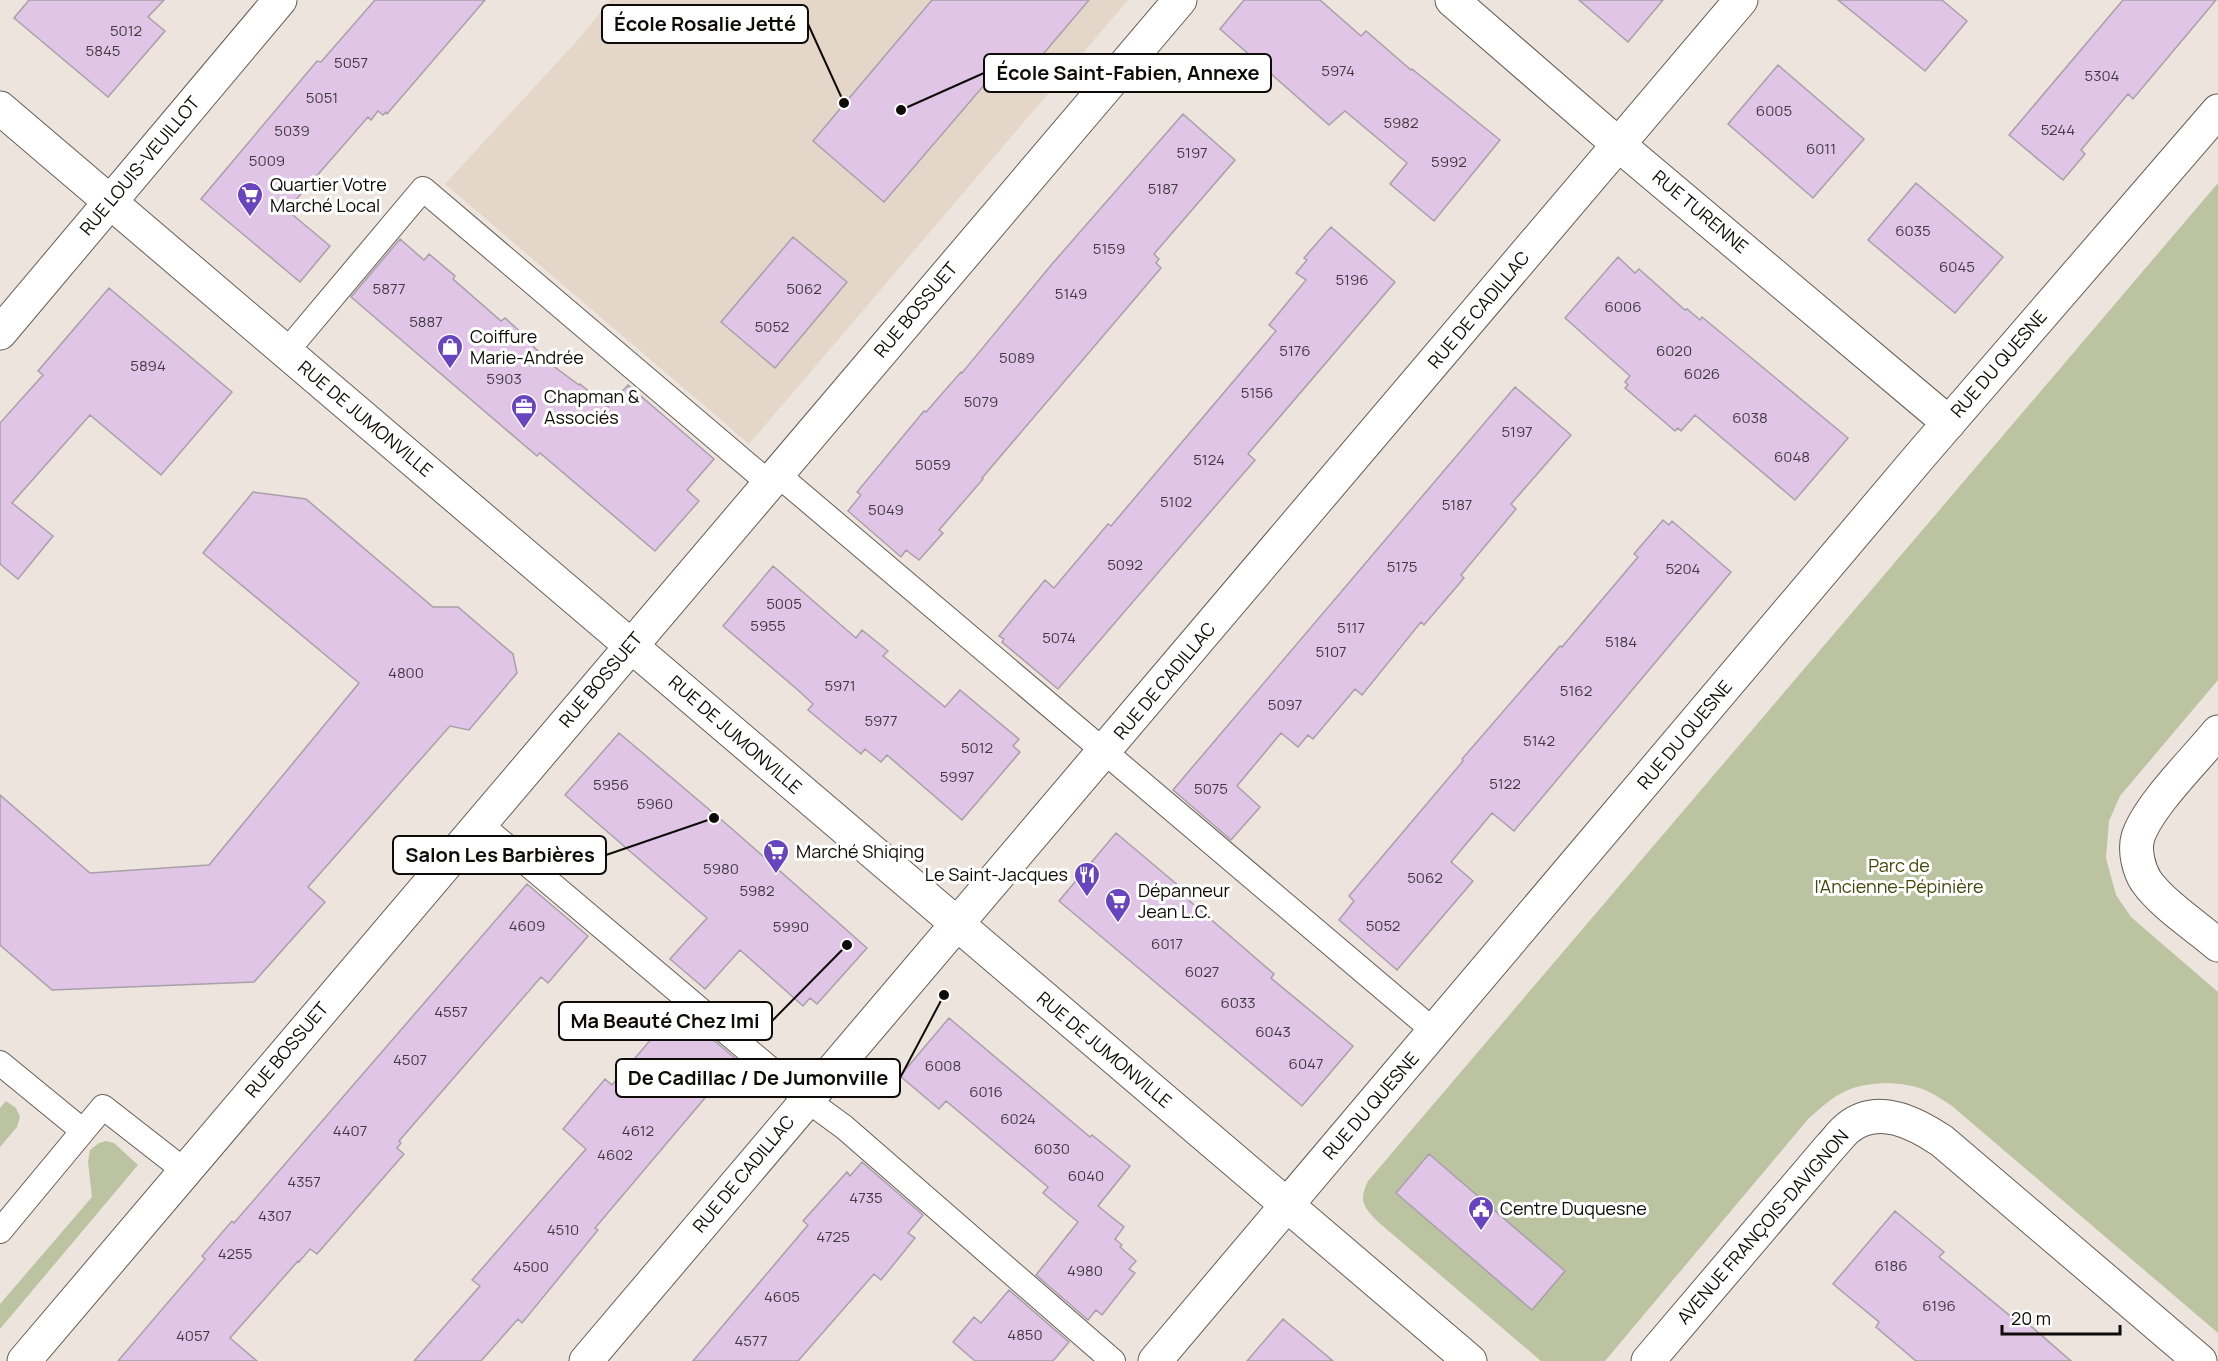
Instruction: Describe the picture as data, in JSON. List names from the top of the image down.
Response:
{
  "streets": {
    "street": [
      "RUE LOUIS-VEUILLOT",
      "RUE TURENNE",
      "RUE BOSSUET",
      "RUE DE CADILLAC",
      "RUE DU QUESNE",
      "RUE DE JUMONVILLE",
      "AVENUE FRANÇOIS-DAVIGNON"
    ]
  },
  "crossings": [
    ["RUE LOUIS-VEUILLOT", "RUE DE JUMONVILLE"],
    ["RUE TURENNE", "RUE DE CADILLAC"],
    ["RUE TURENNE", "RUE DU QUESNE"],
    ["RUE BOSSUET", "RUE DE JUMONVILLE"],
    ["RUE DE CADILLAC", "RUE DE JUMONVILLE"],
    ["RUE DU QUESNE", "RUE DE JUMONVILLE"]
  ],
  "parks": ["Parc de l'Ancienne-Pépinière"],
  "places": {
    "other": [
      "École Rosalie Jetté",
      "École Saint-Fabien, Annexe",
      "Salon Les Barbières",
      "Ma Beauté Chez Imi",
      "De Cadillac / De Jumonville"
    ],
    "supermarket": ["Quartier Votre Marché Local", "Marché Shiqing", "Dépanneur Jean L.C."],
    "shop": ["Coiffure Marie-Andrée"],
    "office": ["Chapman & Associés"],
    "restaurant": ["Le Saint-Jacques"],
    "public building": ["Centre Duquesne"]
  },
  "house_numbers": [
    "5012",
    "5845",
    "5057",
    "5974",
    "5304",
    "5051",
    "6005",
    "5982",
    "5244",
    "5039",
    "6011",
    "5197",
    "5009",
    "5992",
    "5187",
    "6035",
    "5159",
    "6045",
    "5196",
    "5877",
    "5062",
    "5149",
    "6006",
    "5887",
    "5052",
    "5176",
    "6020",
    "5089",
    "5894",
    "6026",
    "5903",
    "5156",
    "5079",
    "6038",
    "5197",
    "6048",
    "5124",
    "5059",
    "5102",
    "5187",
    "5049",
    "5092",
    "5175",
    "5204",
    "5005",
    "5955",
    "5117",
    "5074",
    "5184",
    "5107",
    "4800",
    "5971",
    "5162",
    "5097",
    "5977",
    "5142",
    "5012",
    "5997",
    "5122",
    "5956",
    "5075",
    "5960",
    "5980",
    "5062",
    "5982",
    "4609",
    "5052",
    "5990",
    "6017",
    "6027",
    "6033",
    "4557",
    "6043",
    "4507",
    "6047",
    "6008",
    "6016",
    "6024",
    "4407",
    "4612",
    "6030",
    "4602",
    "6040",
    "4357",
    "4735",
    "4307",
    "4510",
    "4725",
    "4255",
    "6186",
    "4500",
    "4980",
    "4605",
    "6196",
    "4850",
    "4057",
    "4577"
  ],
  "scale_bar": "20 m"
}
